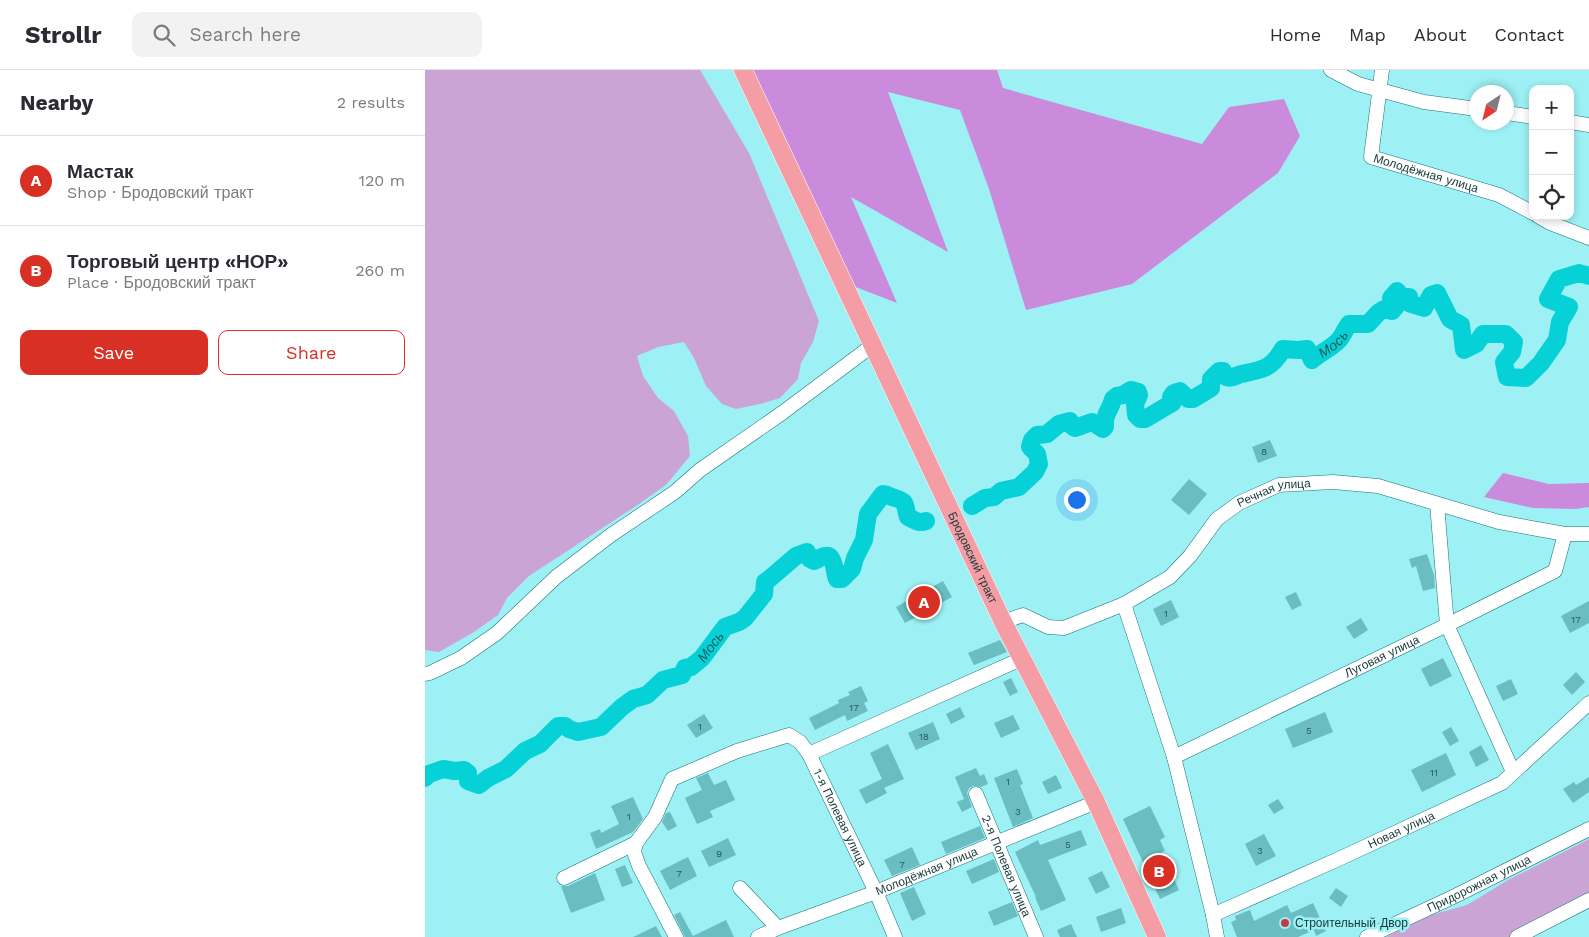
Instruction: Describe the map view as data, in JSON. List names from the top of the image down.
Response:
{
  "streets": {
    "main road": ["Бродовский тракт"],
    "street": [
      "Молодёжная улица",
      "Речная улица",
      "Луговая улица",
      "1-я Полевая улица",
      "Новая улица",
      "2-я Полевая улица",
      "Придорожная улица"
    ]
  },
  "crossings": [
    ["Молодёжная улица", "Бродовский тракт"],
    ["Молодёжная улица", "1-я Полевая улица"],
    ["Молодёжная улица", "2-я Полевая улица"],
    ["Речная улица", "Бродовский тракт"],
    ["Речная улица", "Луговая улица"]
  ],
  "water": ["Мось"],
  "places": ["Строительный Двор"],
  "house_numbers": [
    "8",
    "1",
    "17",
    "17",
    "1",
    "5",
    "18",
    "11",
    "1",
    "3",
    "1",
    "5",
    "3",
    "9",
    "7",
    "7"
  ],
  "north": "bottom left",
  "page": {
    "header": "Strollr",
    "search": "Search here",
    "nav": [
      "Home",
      "Map",
      "About",
      "Contact"
    ],
    "heading": ["Nearby", "2 results"],
    "map_buttons": ["+", "−"],
    "list": [
      {
        "mark": "A",
        "name": "Мастак",
        "note": "Shop · Бродовский тракт",
        "value": "120 m"
      },
      {
        "mark": "B",
        "name": "Торговый центр «НОР»",
        "note": "Place · Бродовский тракт",
        "value": "260 m"
      }
    ],
    "buttons": ["Save", "Share"],
    "pins": ["A", "B"]
  }
}
